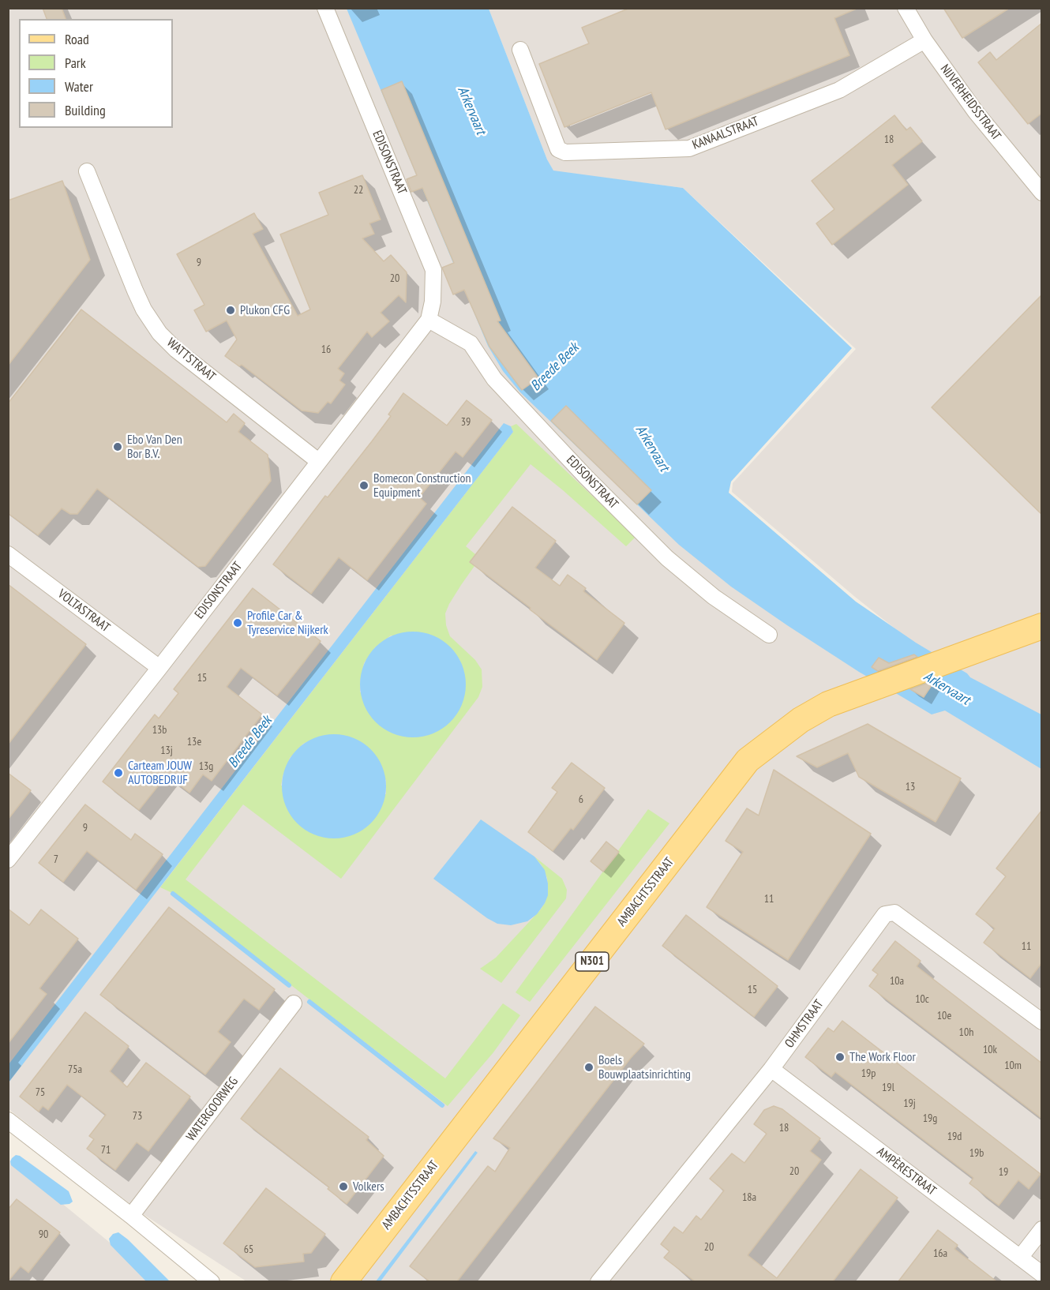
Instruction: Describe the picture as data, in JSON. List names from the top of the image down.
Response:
{
  "streets": {
    "main road": ["AMBACHTSSTRAAT", "N301"],
    "street": [
      "NIJVERHEIDSSTRAAT",
      "KANAALSTRAAT",
      "EDISONSTRAAT",
      "WATTSTRAAT",
      "VOLTASTRAAT",
      "OHMSTRAAT",
      "WATERGOORWEG",
      "AMPÈRESTRAAT"
    ]
  },
  "crossings": [
    ["NIJVERHEIDSSTRAAT", "KANAALSTRAAT"],
    ["EDISONSTRAAT", "WATTSTRAAT"],
    ["EDISONSTRAAT", "VOLTASTRAAT"],
    ["OHMSTRAAT", "AMPÈRESTRAAT"]
  ],
  "water": ["Arkervaart", "Breede Beek"],
  "places": [
    "Plukon CFG",
    "Ebo Van Den Bor B.V.",
    "Bomecon Construction Equipment",
    "Profile Car & Tyreservice Nijkerk",
    "Carteam JOUW AUTOBEDRIJF",
    "The Work Floor",
    "Boels Bouwplaatsinrichting",
    "Volkers"
  ],
  "house_numbers": [
    "18",
    "22",
    "9",
    "20",
    "16",
    "39",
    "15",
    "13b",
    "13e",
    "13j",
    "13g",
    "13",
    "6",
    "9",
    "7",
    "11",
    "11",
    "10a",
    "15",
    "10c",
    "10e",
    "10h",
    "10k",
    "10m",
    "75a",
    "19p",
    "19l",
    "75",
    "19j",
    "73",
    "19g",
    "18",
    "19d",
    "71",
    "19b",
    "20",
    "19",
    "18a",
    "90",
    "20",
    "65",
    "16a"
  ],
  "legend": [
    "Road",
    "Park",
    "Water",
    "Building"
  ]
}
